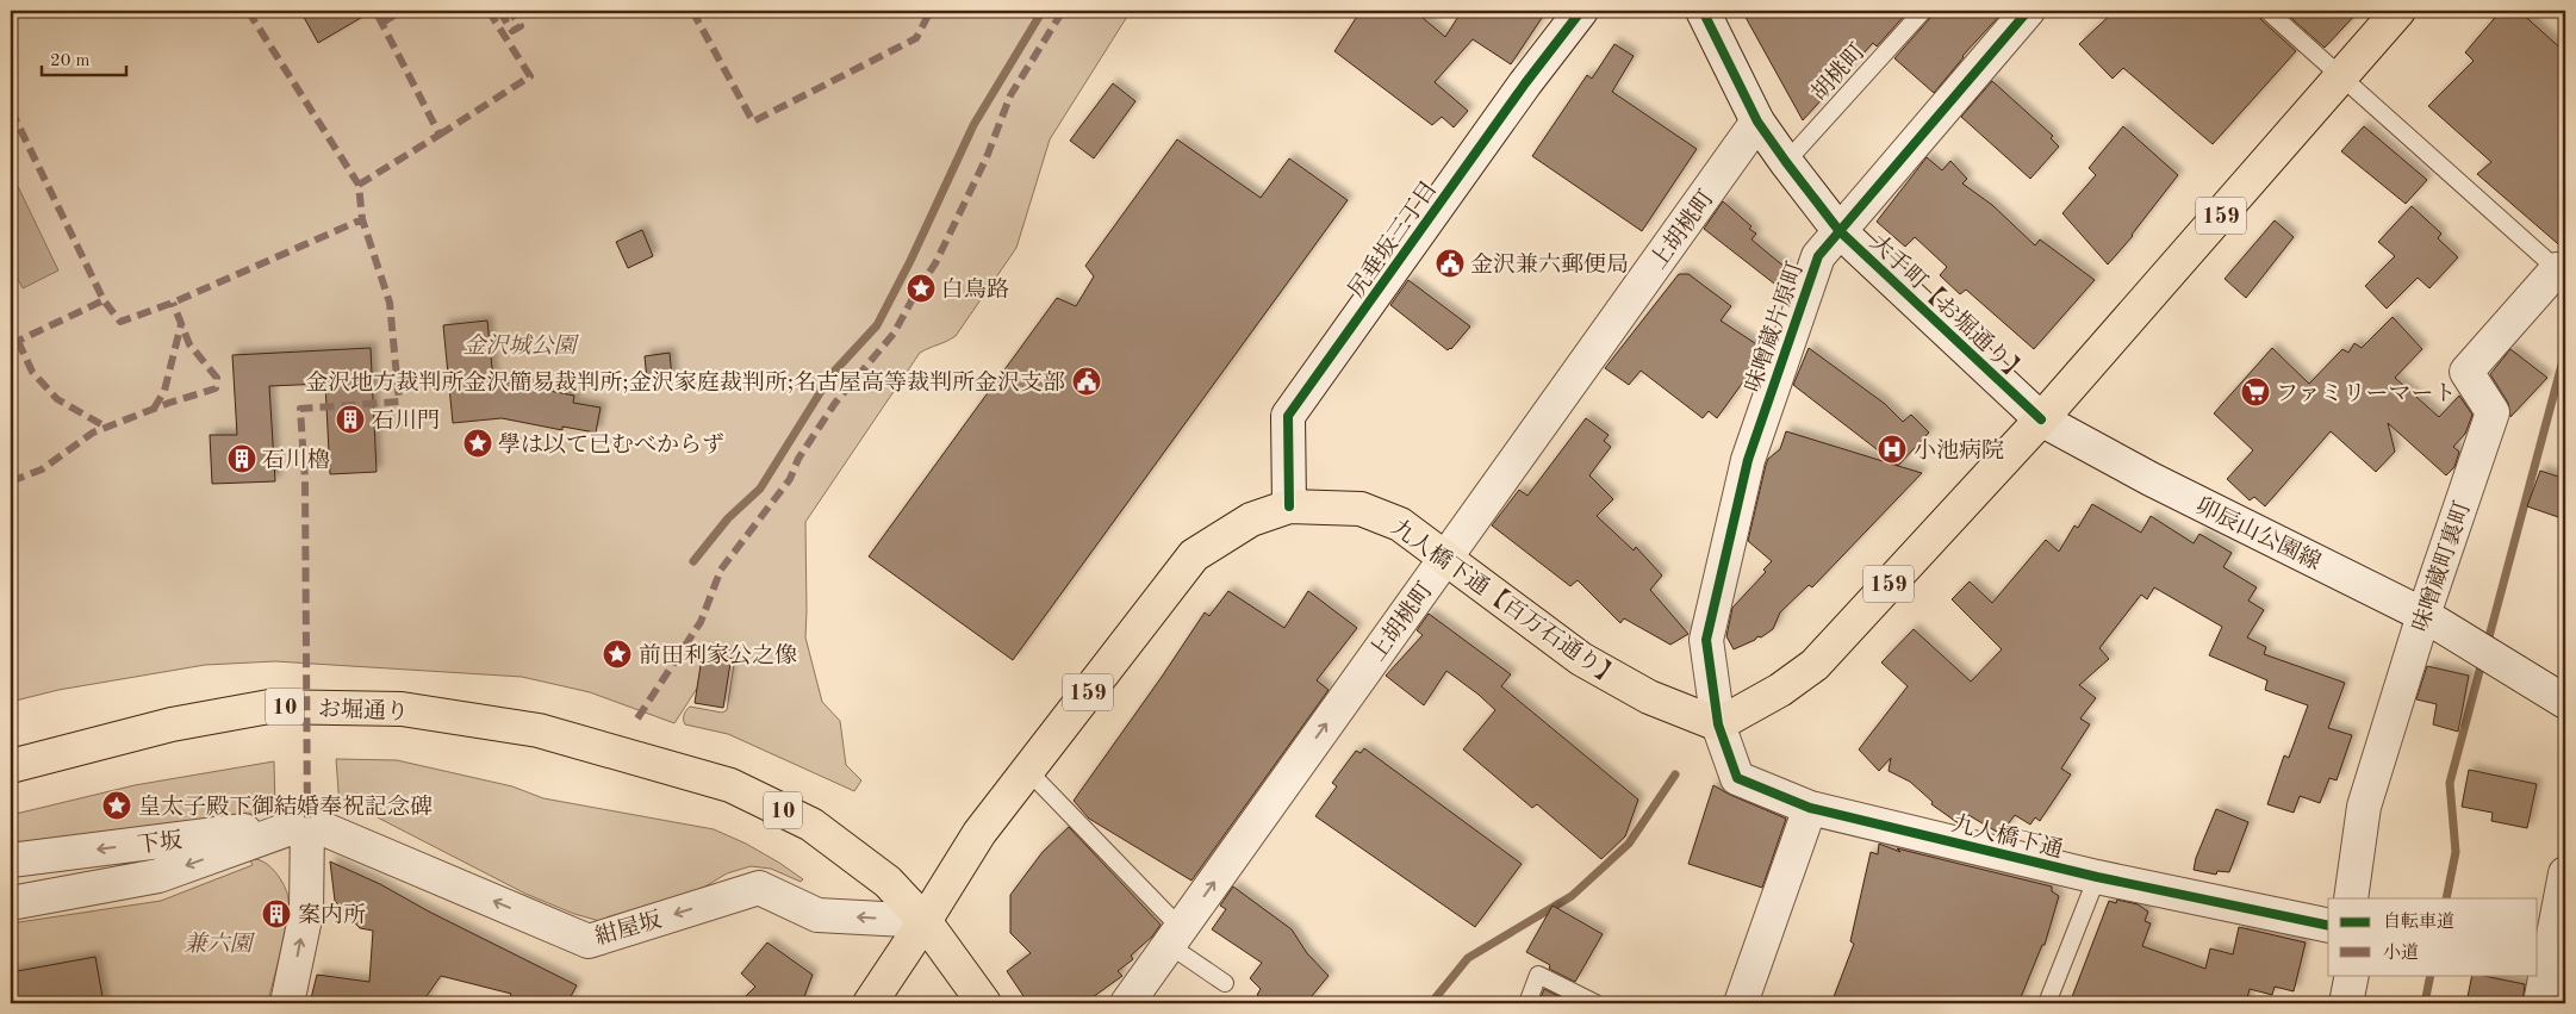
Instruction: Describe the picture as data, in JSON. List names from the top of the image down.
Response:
{
  "streets": {
    "main road": [
      "159",
      "九人橋下通【百万石通り】",
      "10",
      "お堀通り"
    ],
    "street": [
      "上胡桃町",
      "尻垂坂三丁目",
      "大手町【お堀通り】",
      "味噌蔵片原町",
      "卯辰山公園線",
      "味噌蔵町裏町",
      "九人橋下通",
      "下坂",
      "紺屋坂"
    ],
    "lane": ["胡桃町"]
  },
  "crossings": [
    ["胡桃町", "大手町【お堀通り】"],
    ["159", "尻垂坂三丁目"],
    ["159", "大手町【お堀通り】"],
    ["159", "味噌蔵片原町"],
    ["159", "卯辰山公園線"],
    ["159", "九人橋下通【百万石通り】"],
    ["159", "お堀通り"],
    ["159", "九人橋下通"],
    ["159", "紺屋坂"],
    ["上胡桃町", "大手町【お堀通り】"],
    ["上胡桃町", "九人橋下通【百万石通り】"],
    ["尻垂坂三丁目", "九人橋下通【百万石通り】"],
    ["大手町【お堀通り】", "味噌蔵片原町"],
    ["大手町【お堀通り】", "卯辰山公園線"],
    ["味噌蔵片原町", "九人橋下通【百万石通り】"],
    ["味噌蔵片原町", "九人橋下通"],
    ["卯辰山公園線", "味噌蔵町裏町"],
    ["九人橋下通【百万石通り】", "九人橋下通"],
    ["お堀通り", "紺屋坂"],
    ["下坂", "紺屋坂"]
  ],
  "one_way": ["上胡桃町", "紺屋坂"],
  "parks": ["金沢城公園", "兼六園"],
  "places": {
    "public building": ["金沢兼六郵便局", "金沢地方裁判所金沢簡易裁判所;金沢家庭裁判所;名古屋高等裁判所金沢支部"],
    "place": [
      "白鳥路",
      "學は以て已むべからず",
      "前田利家公之像",
      "皇太子殿下御結婚奉祝記念碑"
    ],
    "supermarket": ["ファミリーマート"],
    "building": ["石川門", "石川櫓", "案内所"],
    "hospital": ["小池病院"]
  },
  "legend": ["自転車道", "小道"],
  "scale_bar": "20 m"
}
